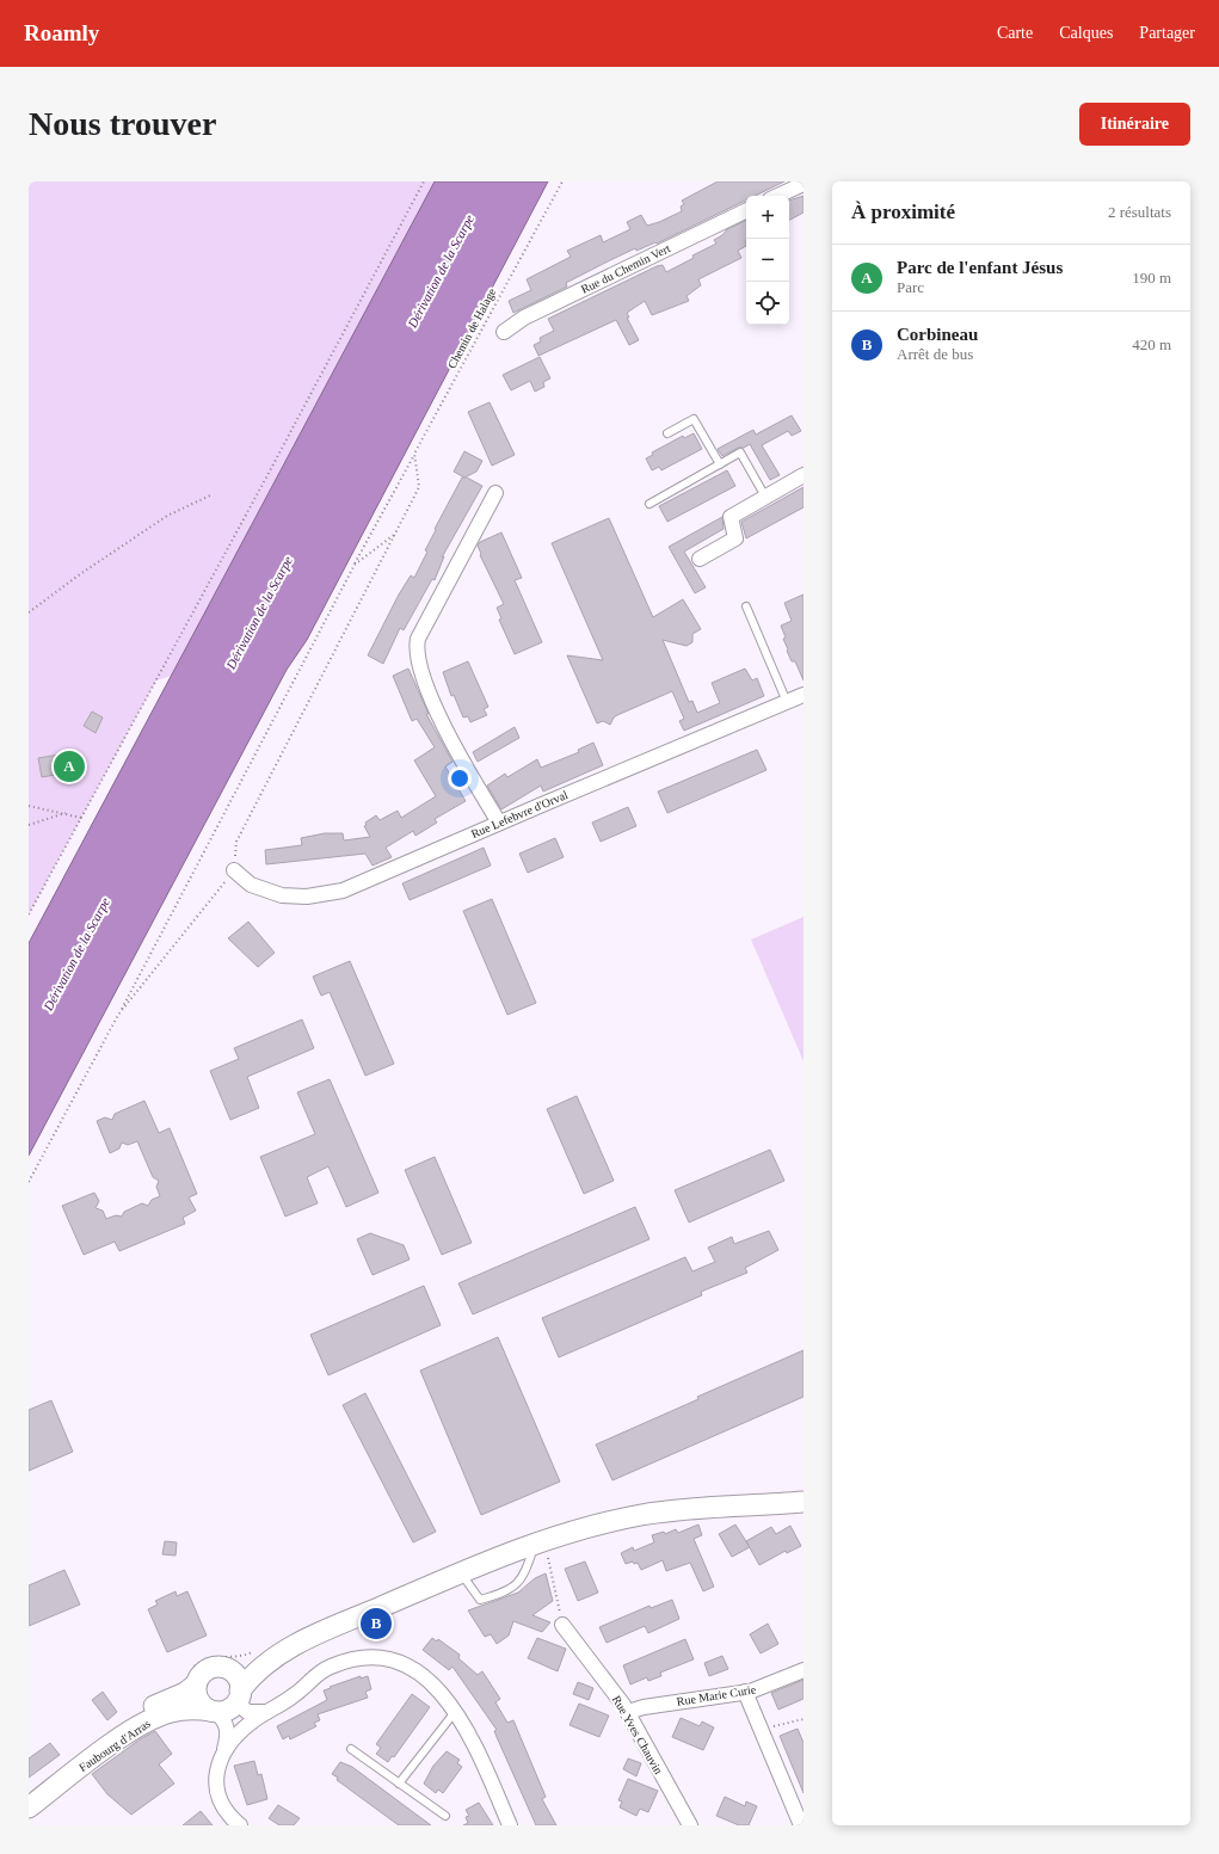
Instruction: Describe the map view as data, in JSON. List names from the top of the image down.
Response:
{
  "streets": {
    "main road": ["Faubourg d'Arras"],
    "street": [
      "Rue du Chemin Vert",
      "Rue Lefebvre d'Orval",
      "Rue Marie Curie",
      "Rue Yves Chauvin"
    ],
    "path": ["Chemin de Halage"]
  },
  "crossings": [
    ["Rue Marie Curie", "Rue Yves Chauvin"]
  ],
  "water": ["Dérivation de la Scarpe"],
  "page": {
    "header": "Roamly",
    "nav": ["Carte", "Calques", "Partager"],
    "buttons": "Itinéraire",
    "title": "Nous trouver",
    "heading": ["À proximité", "2 résultats"],
    "map_buttons": ["+", "−"],
    "list": [
      {
        "mark": "A",
        "name": "Parc de l'enfant Jésus",
        "note": "Parc",
        "value": "190 m"
      },
      {
        "mark": "B",
        "name": "Corbineau",
        "note": "Arrêt de bus",
        "value": "420 m"
      }
    ],
    "pins": ["A", "B"]
  }
}
